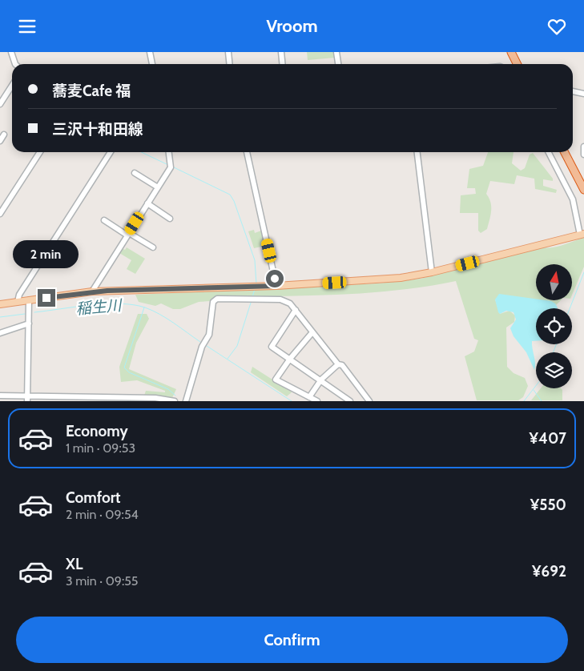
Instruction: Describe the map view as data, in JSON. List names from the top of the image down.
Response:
{
  "water": ["稲生川"],
  "north": "top",
  "page": {
    "header": "Vroom",
    "banner": ["蕎麦Cafe 福", "三沢十和田線"],
    "bubble": "2 min",
    "list": [
      {
        "name": "Economy",
        "note": "1 min · 09:53",
        "value": "¥407"
      },
      {
        "name": "Comfort",
        "note": "2 min · 09:54",
        "value": "¥550"
      },
      {
        "name": "XL",
        "note": "3 min · 09:55",
        "value": "¥692"
      }
    ],
    "buttons": "Confirm"
  }
}
